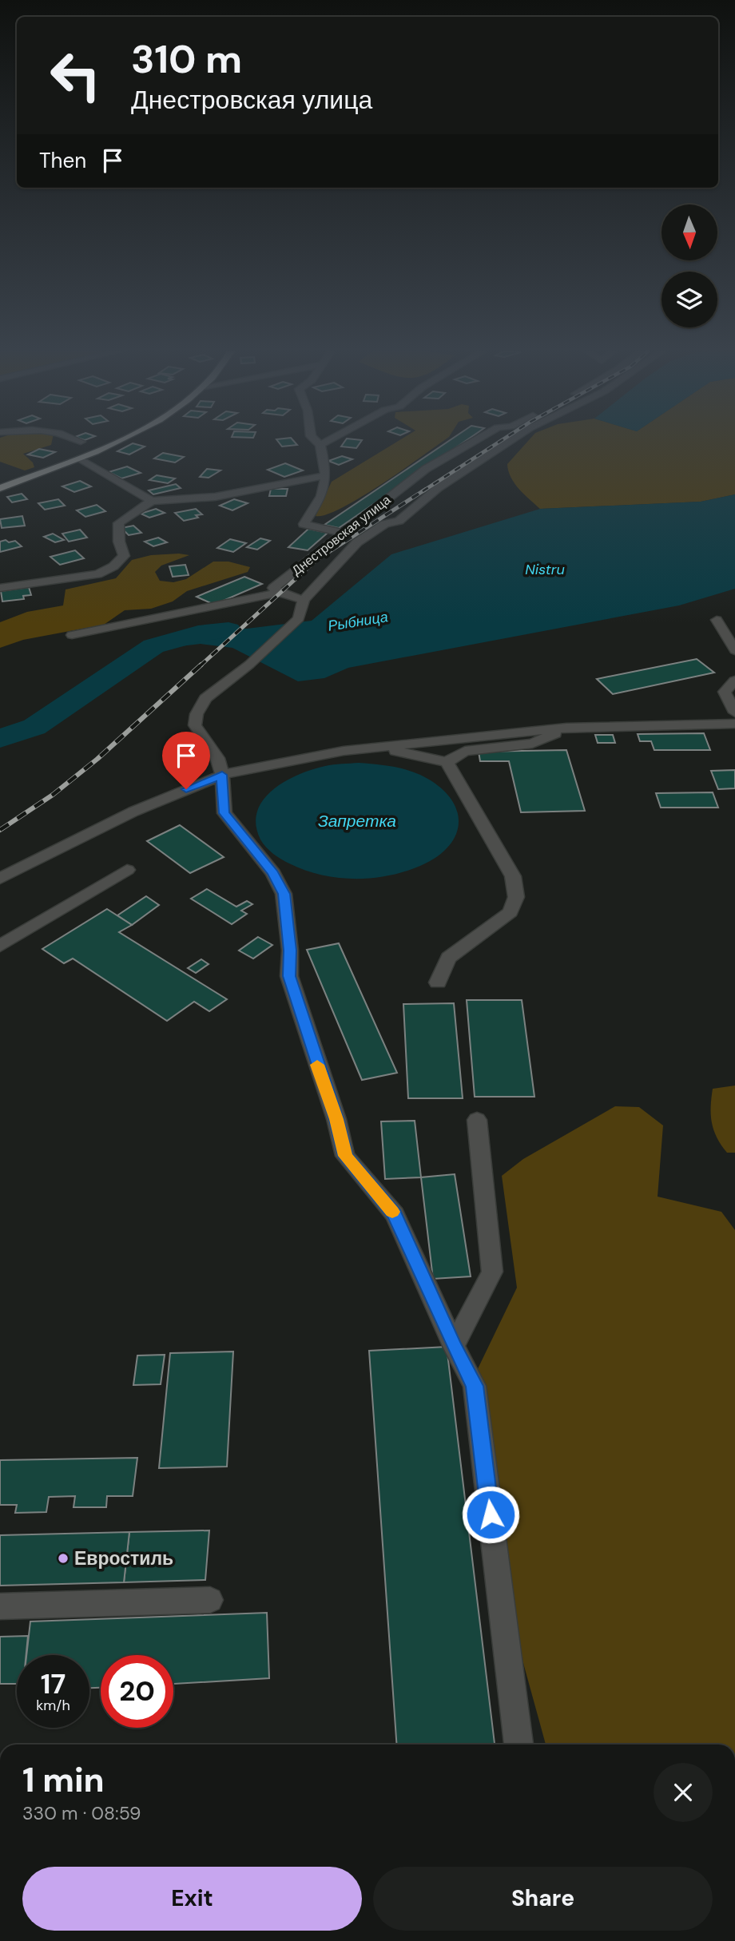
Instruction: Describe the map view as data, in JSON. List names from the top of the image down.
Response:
{
  "streets": {
    "street": ["Днестровская улица"]
  },
  "water": ["Nistru", "Рыбница", "Запретка"],
  "places": ["Евростиль"],
  "north": "bottom",
  "page": {
    "turn": ["310 m", "Днестровская улица"],
    "then": "Then",
    "speed": "17 km/h",
    "limit": "20",
    "heading": ["1 min", "330 m · 08:59"],
    "buttons": ["Exit", "Share"]
  }
}
